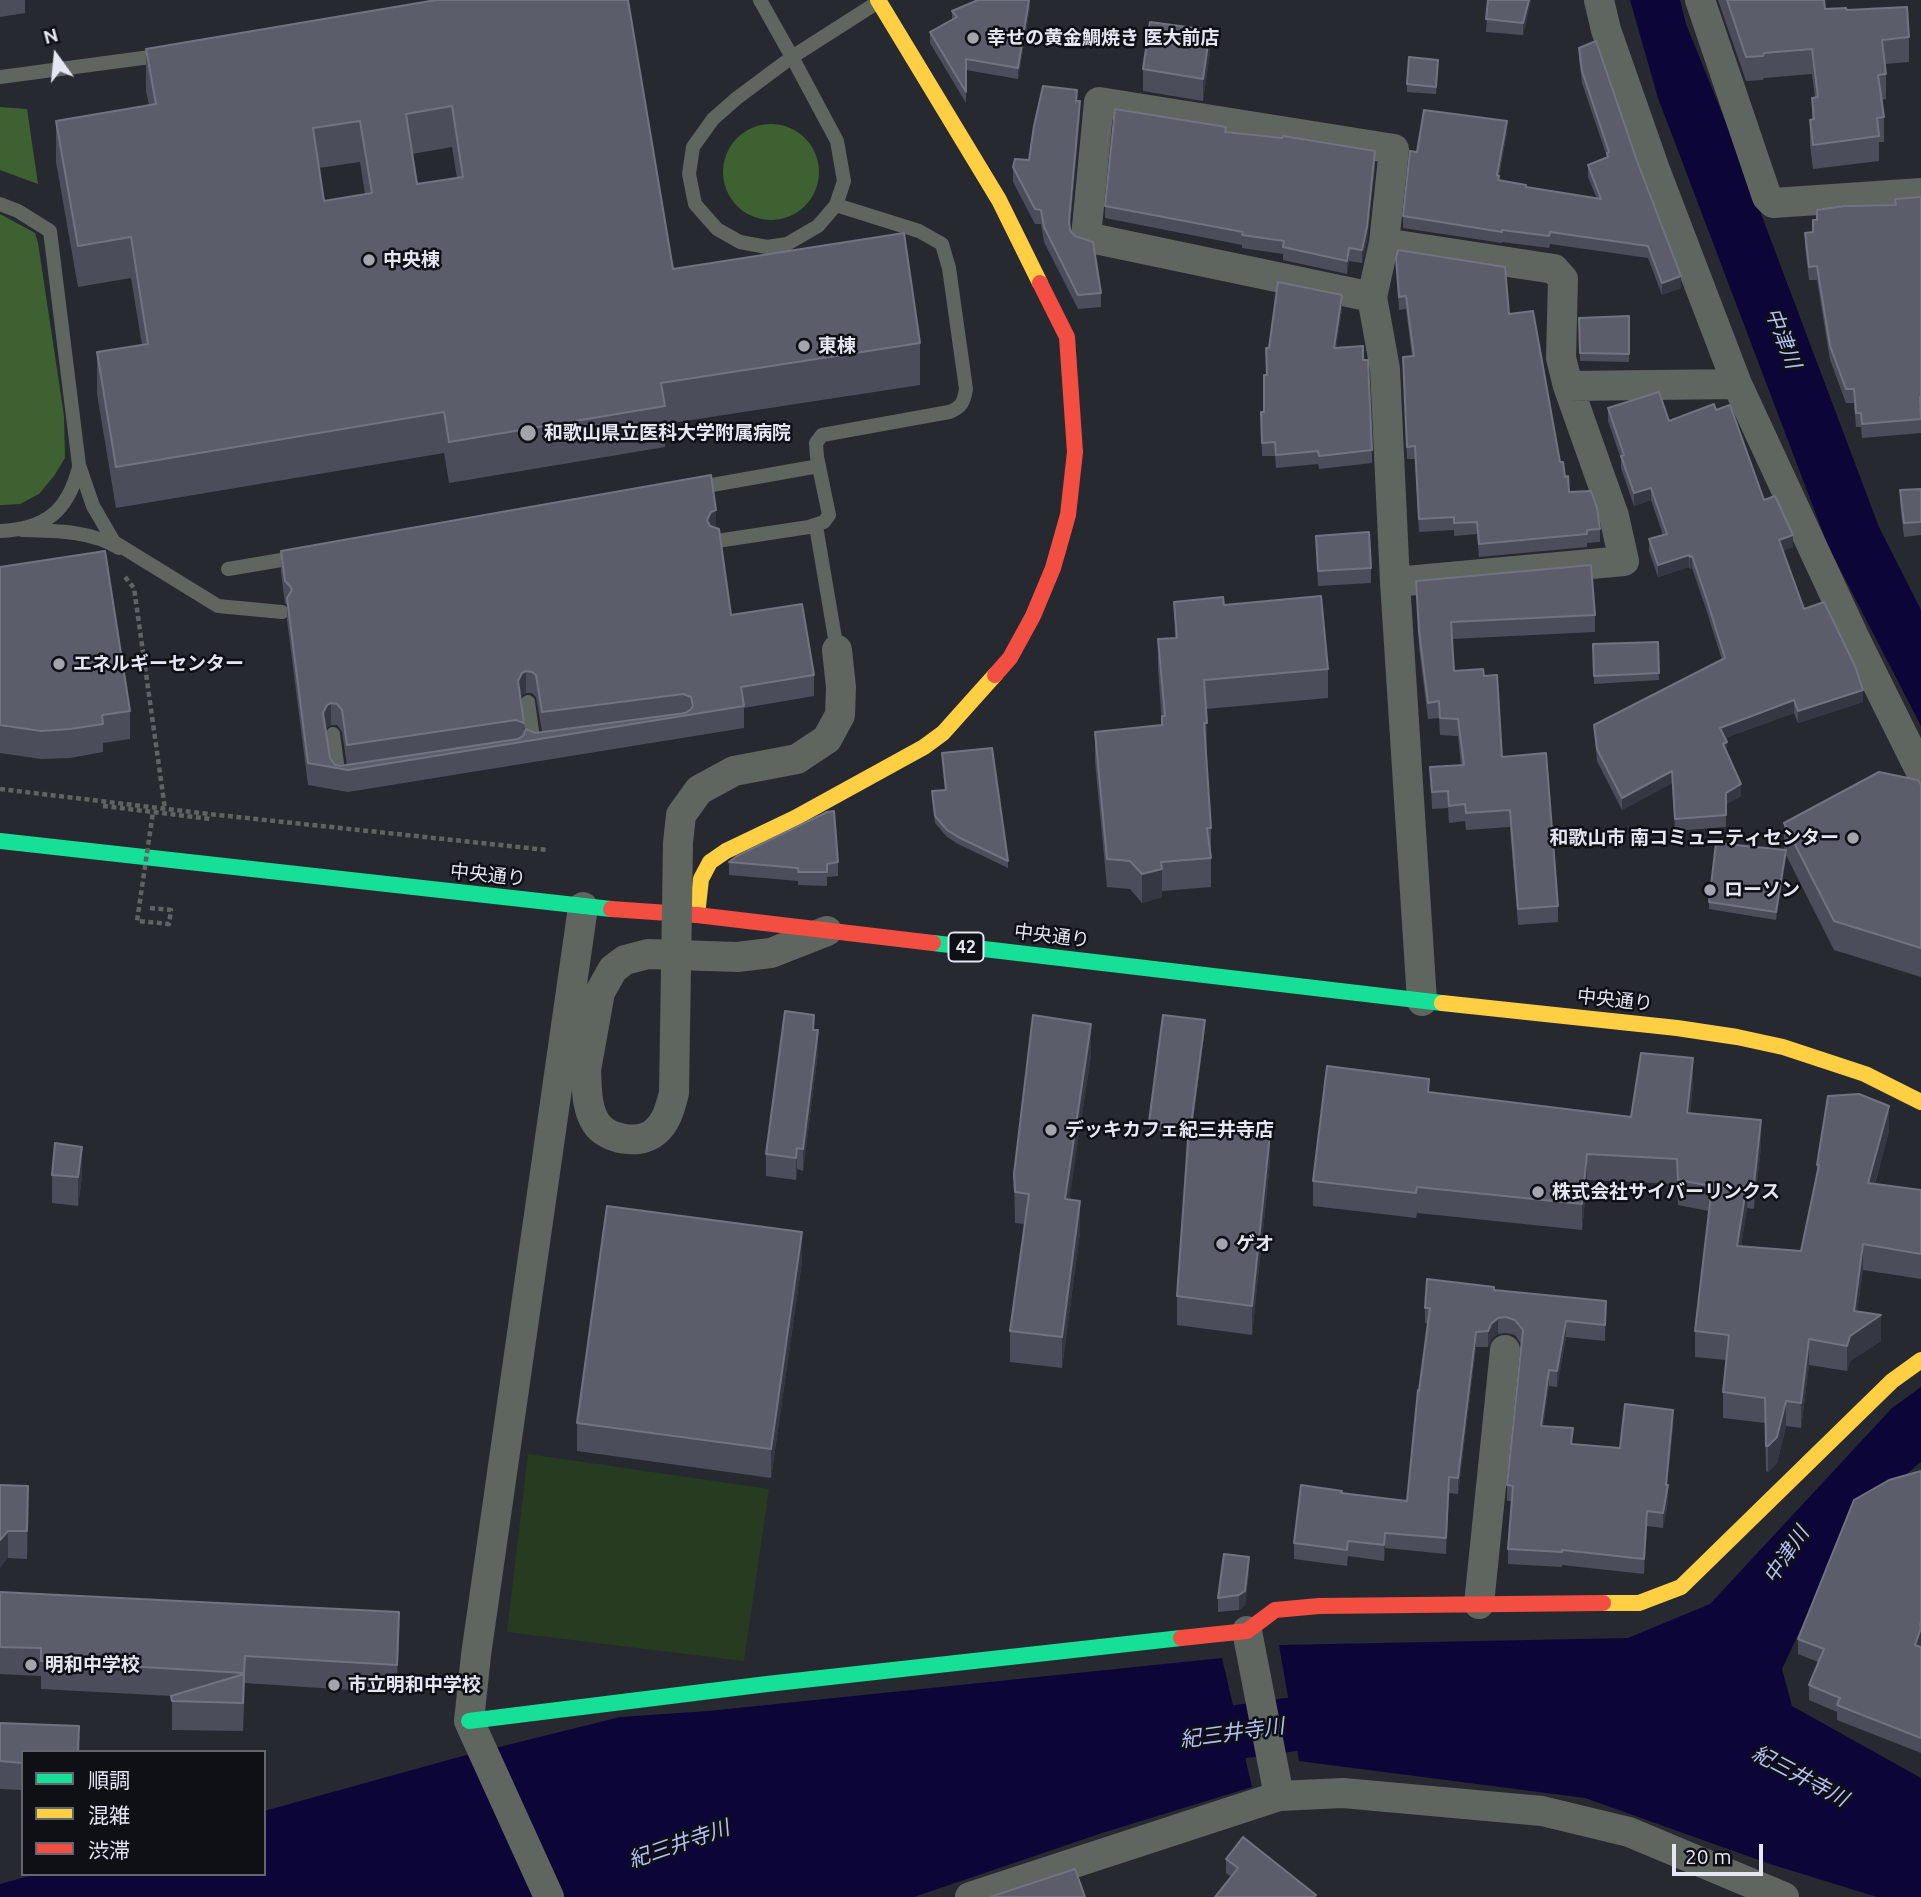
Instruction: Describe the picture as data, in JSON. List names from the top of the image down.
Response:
{
  "streets": {
    "main road": ["中央通り", "42"]
  },
  "water": ["中津川", "紀三井寺川"],
  "places": [
    "幸せの黄金鯛焼き 医大前店",
    "中央棟",
    "東棟",
    "和歌山県立医科大学附属病院",
    "エネルギーセンター",
    "和歌山市 南コミュニティセンター",
    "ローソン",
    "デッキカフェ紀三井寺店",
    "株式会社サイバーリンクス",
    "ゲオ",
    "明和中学校",
    "市立明和中学校"
  ],
  "legend": ["順調", "混雑", "渋滞"],
  "scale_bar": "20 m",
  "north": "top"
}
